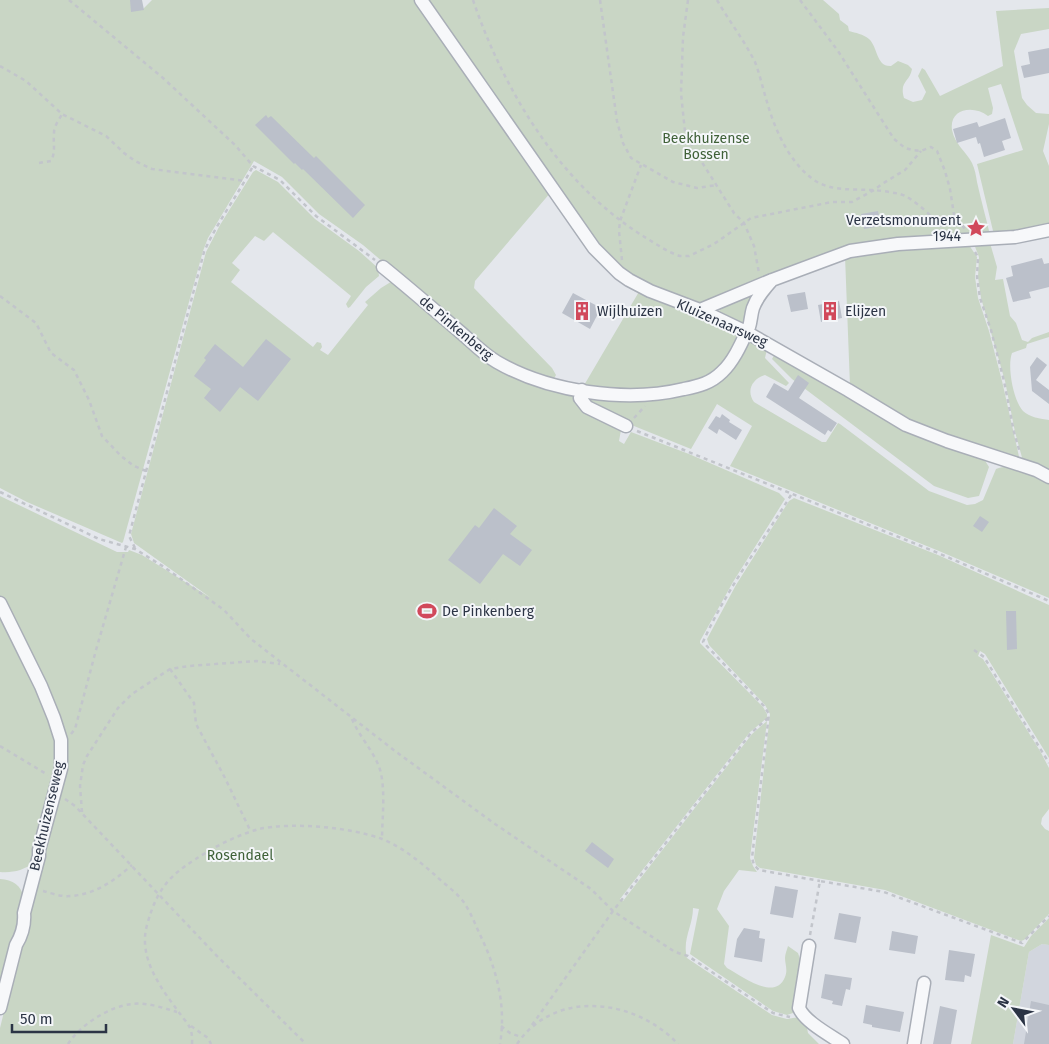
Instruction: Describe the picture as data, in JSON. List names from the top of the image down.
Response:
{
  "streets": {
    "street": ["Kluizenaarsweg", "de Pinkenberg", "Beekhuizenseweg"]
  },
  "crossings": [
    ["Kluizenaarsweg", "de Pinkenberg"]
  ],
  "parks": ["Beekhuizense Bossen", "Rosendael"],
  "places": {
    "place": ["Verzetsmonument 1944"],
    "building": ["Wijlhuizen", "Elijzen"],
    "sports": ["De Pinkenberg"]
  },
  "scale_bar": "50 m",
  "north": "top left"
}
